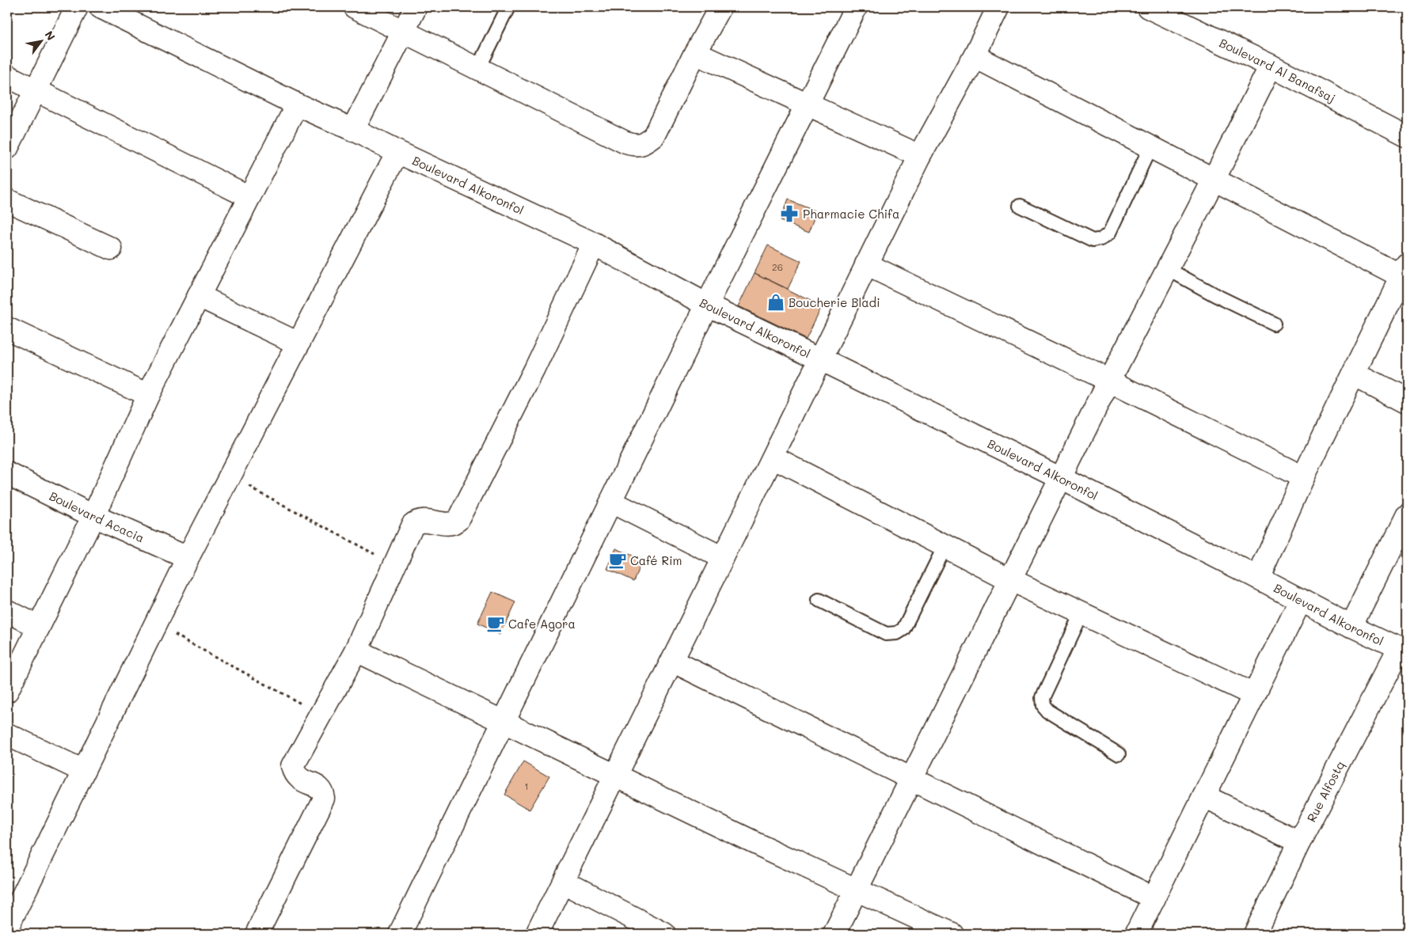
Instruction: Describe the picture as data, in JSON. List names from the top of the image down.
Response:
{
  "streets": {
    "street": [
      "Boulevard Al Banafsaj",
      "Boulevard Alkoronfol",
      "Boulevard Acacia",
      "Rue Alfostq"
    ]
  },
  "crossings": [
    ["Boulevard Alkoronfol", "Rue Alfostq"]
  ],
  "places": {
    "pharmacy": ["Pharmacie Chifa"],
    "shop": ["Boucherie Bladi"],
    "cafe": ["Café Rim", "Cafe Agora"]
  },
  "house_numbers": ["26", "1"],
  "north": "top right"
}
